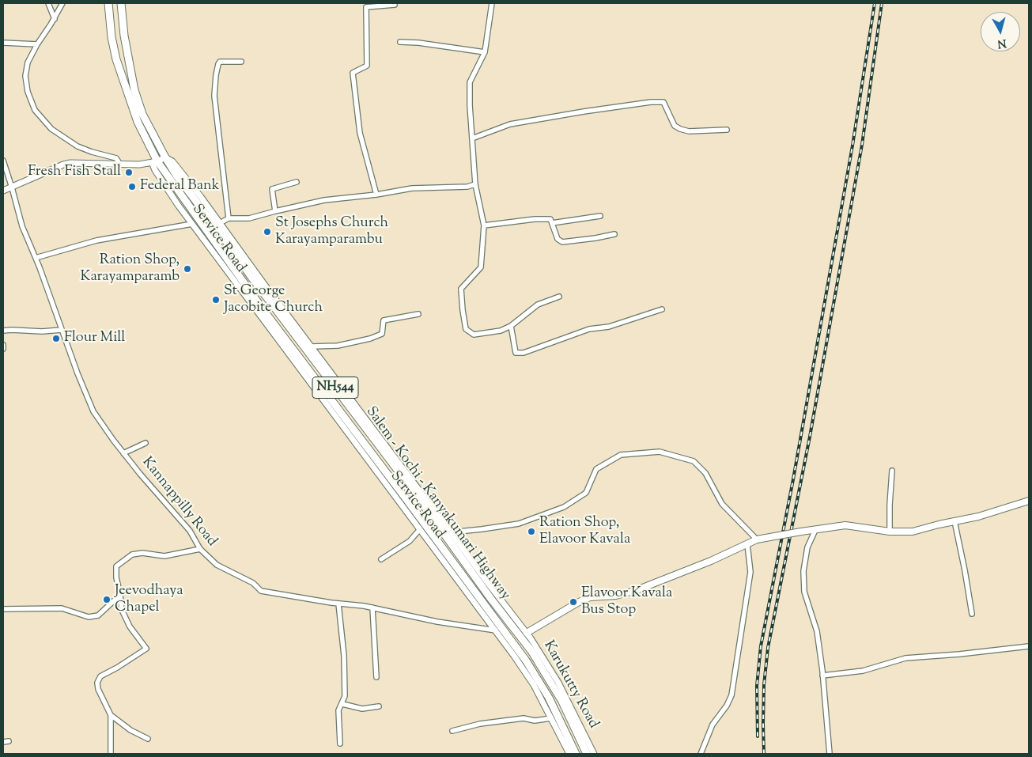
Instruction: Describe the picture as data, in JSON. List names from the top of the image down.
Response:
{
  "streets": {
    "highway": ["NH544", "Salem - Kochi - Kanyakumari Highway"],
    "street": ["Service Road", "Kannappilly Road", "Karukutty Road"]
  },
  "crossings": [
    ["Service Road", "Kannappilly Road"],
    ["Service Road", "Salem - Kochi - Kanyakumari Highway"],
    ["Salem - Kochi - Kanyakumari Highway", "Karukutty Road"]
  ],
  "places": [
    "Fresh Fish Stall",
    "Federal Bank",
    "St Josephs Church Karayamparambu",
    "Ration Shop, Karayamparamb",
    "St George Jacobite Church",
    "Flour Mill",
    "Ration Shop, Elavoor Kavala",
    "Jeevodhaya Chapel",
    "Elavoor Kavala Bus Stop"
  ],
  "north": "bottom"
}
